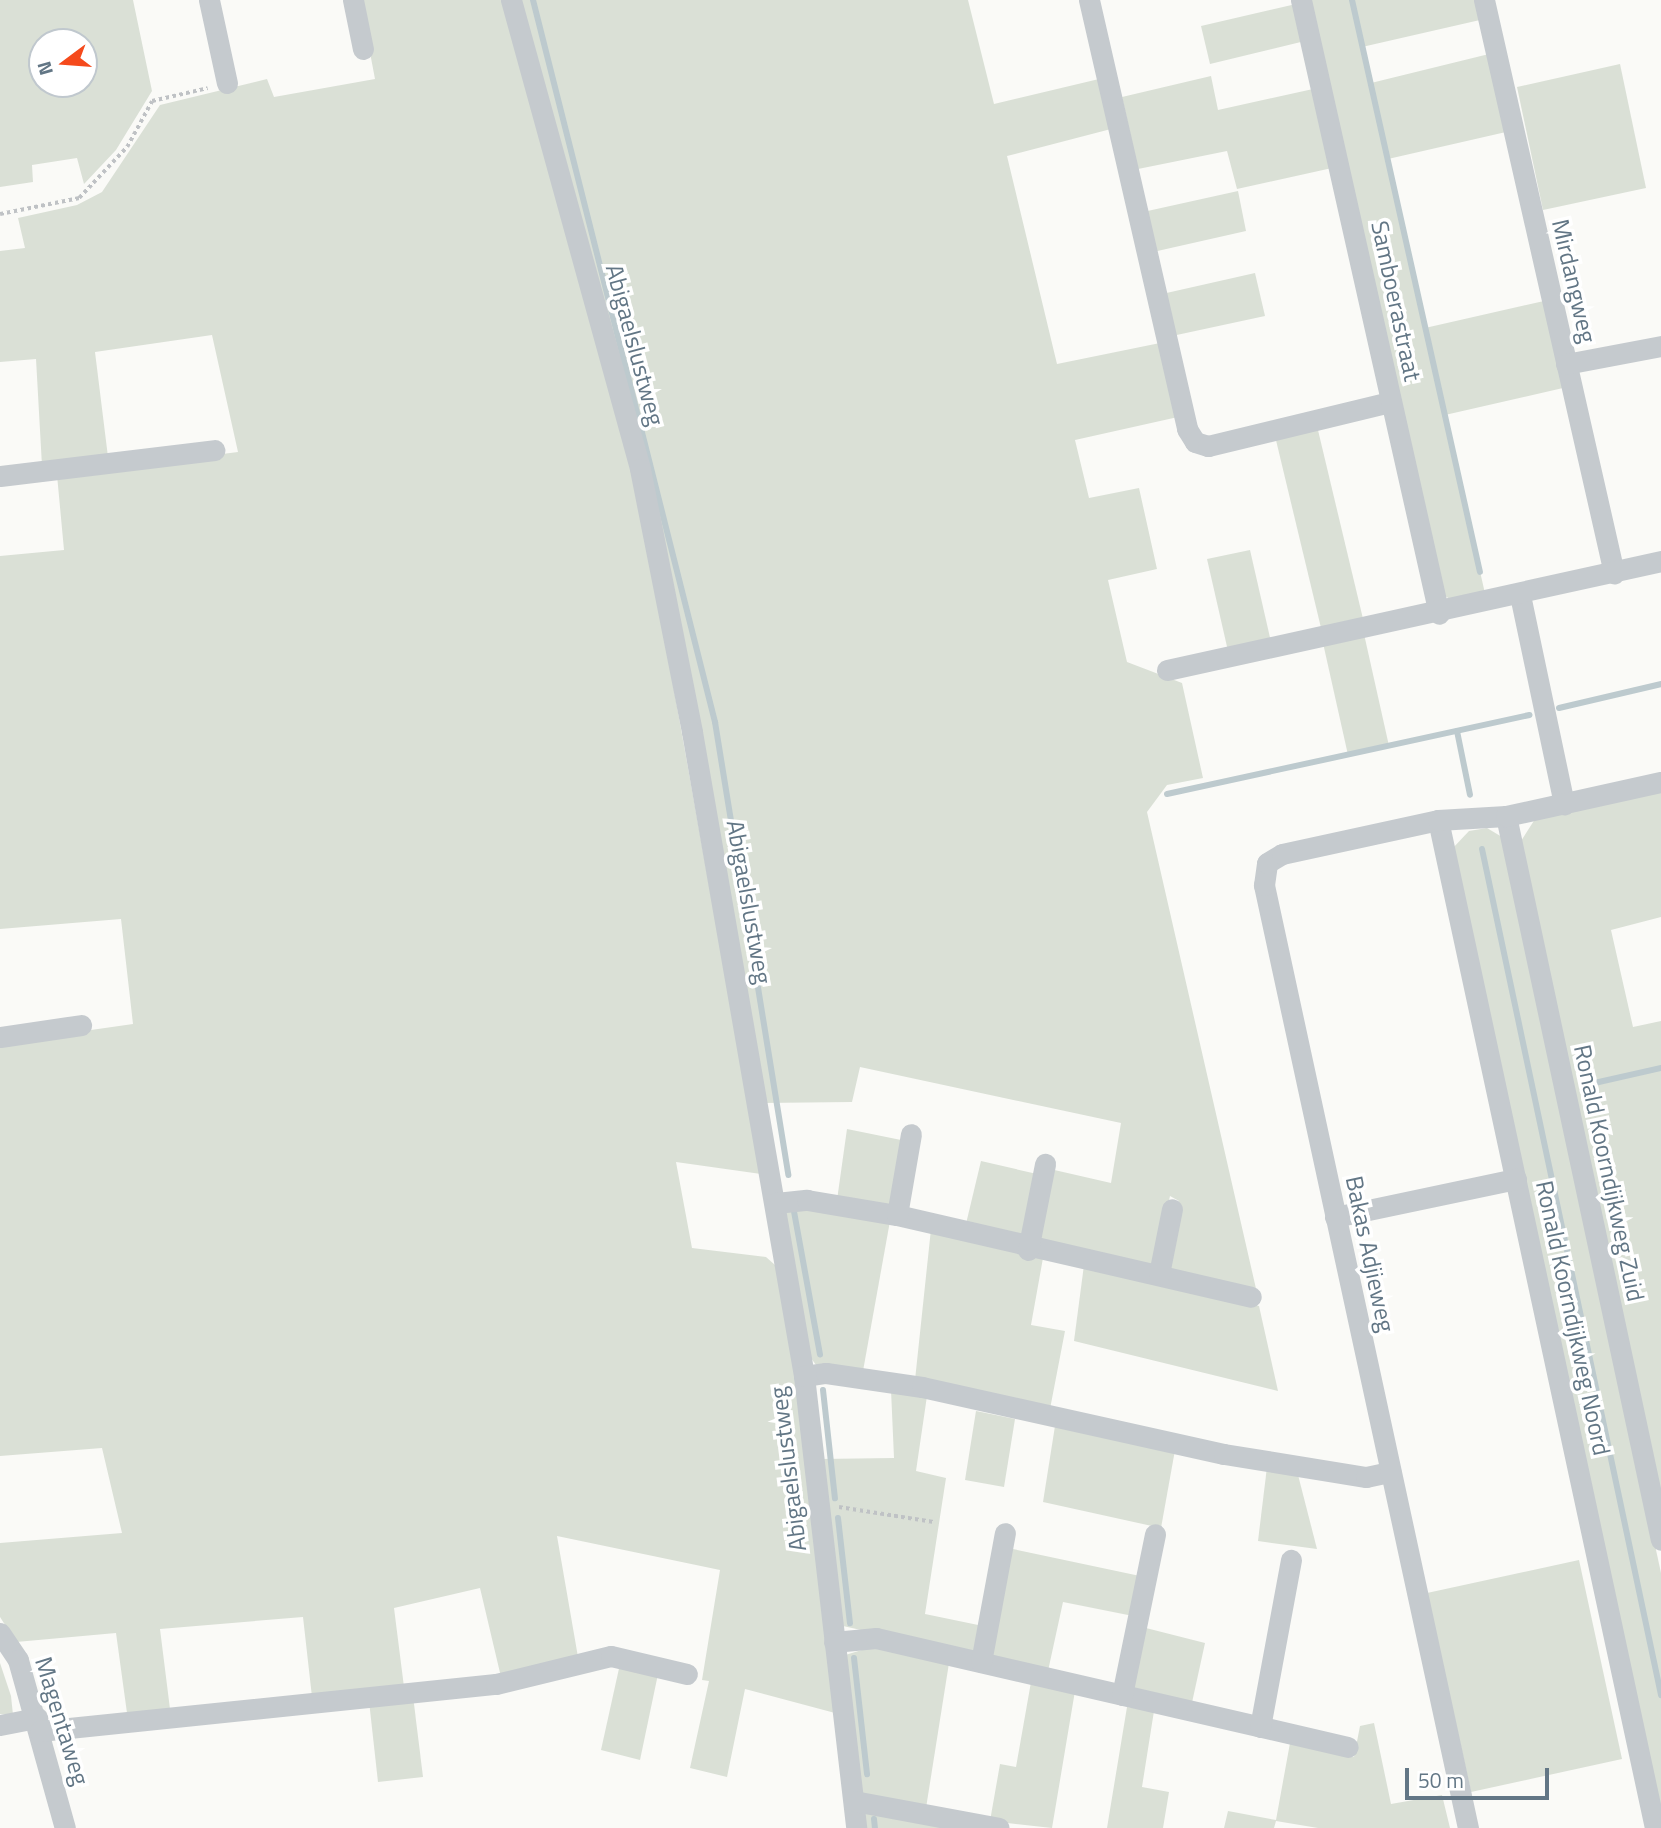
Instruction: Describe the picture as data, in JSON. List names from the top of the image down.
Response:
{
  "streets": {
    "street": [
      "Mirdangweg",
      "Samboerastraat",
      "Abigaelslustweg",
      "Ronald Koorndijkweg Zuid",
      "Bakas Adjieweg",
      "Ronald Koorndijkweg Noord",
      "Magentaweg"
    ]
  },
  "crossings": [
    ["Bakas Adjieweg", "Ronald Koorndijkweg Noord"]
  ],
  "scale_bar": "50 m",
  "north": "left"
}
